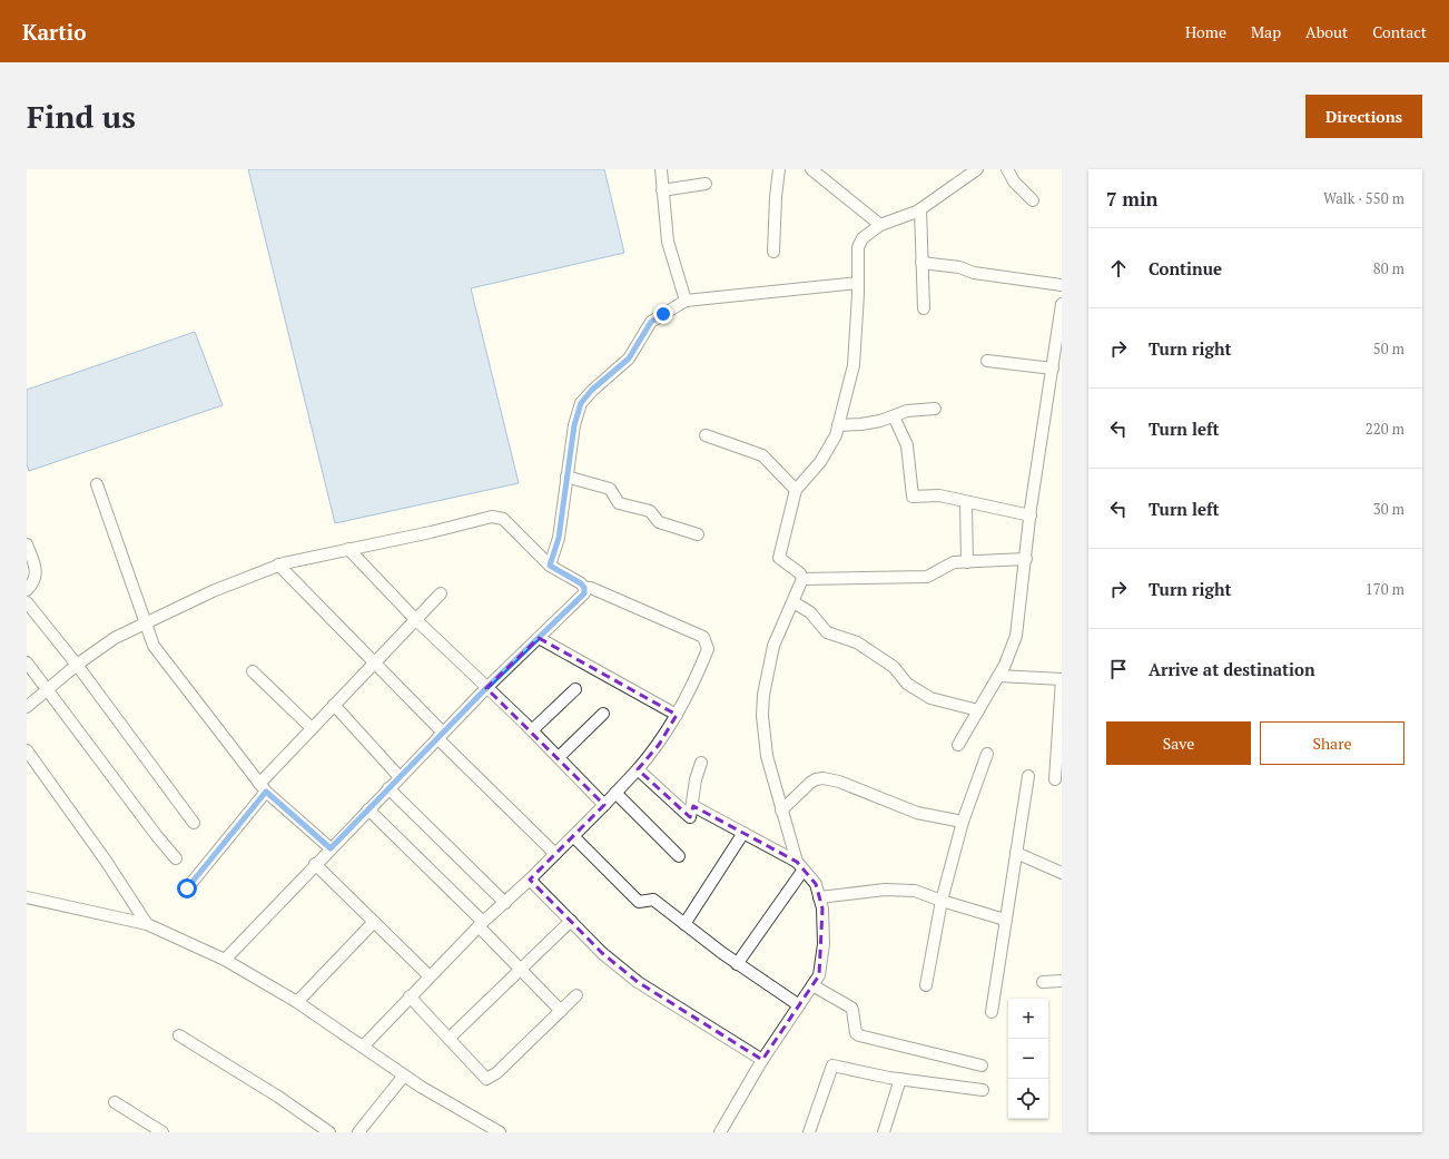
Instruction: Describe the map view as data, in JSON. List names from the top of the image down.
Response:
{
  "page": {
    "header": "Kartio",
    "nav": [
      "Home",
      "Map",
      "About",
      "Contact"
    ],
    "buttons": [
      "Directions",
      ["Save", "Share"]
    ],
    "title": "Find us",
    "heading": ["7 min", "Walk · 550 m"],
    "list": [
      ["Continue", "80 m"],
      ["Turn right", "50 m"],
      ["Turn left", "220 m"],
      ["Turn left", "30 m"],
      ["Turn right", "170 m"],
      "Arrive at destination"
    ],
    "map_buttons": ["+", "−"]
  }
}
